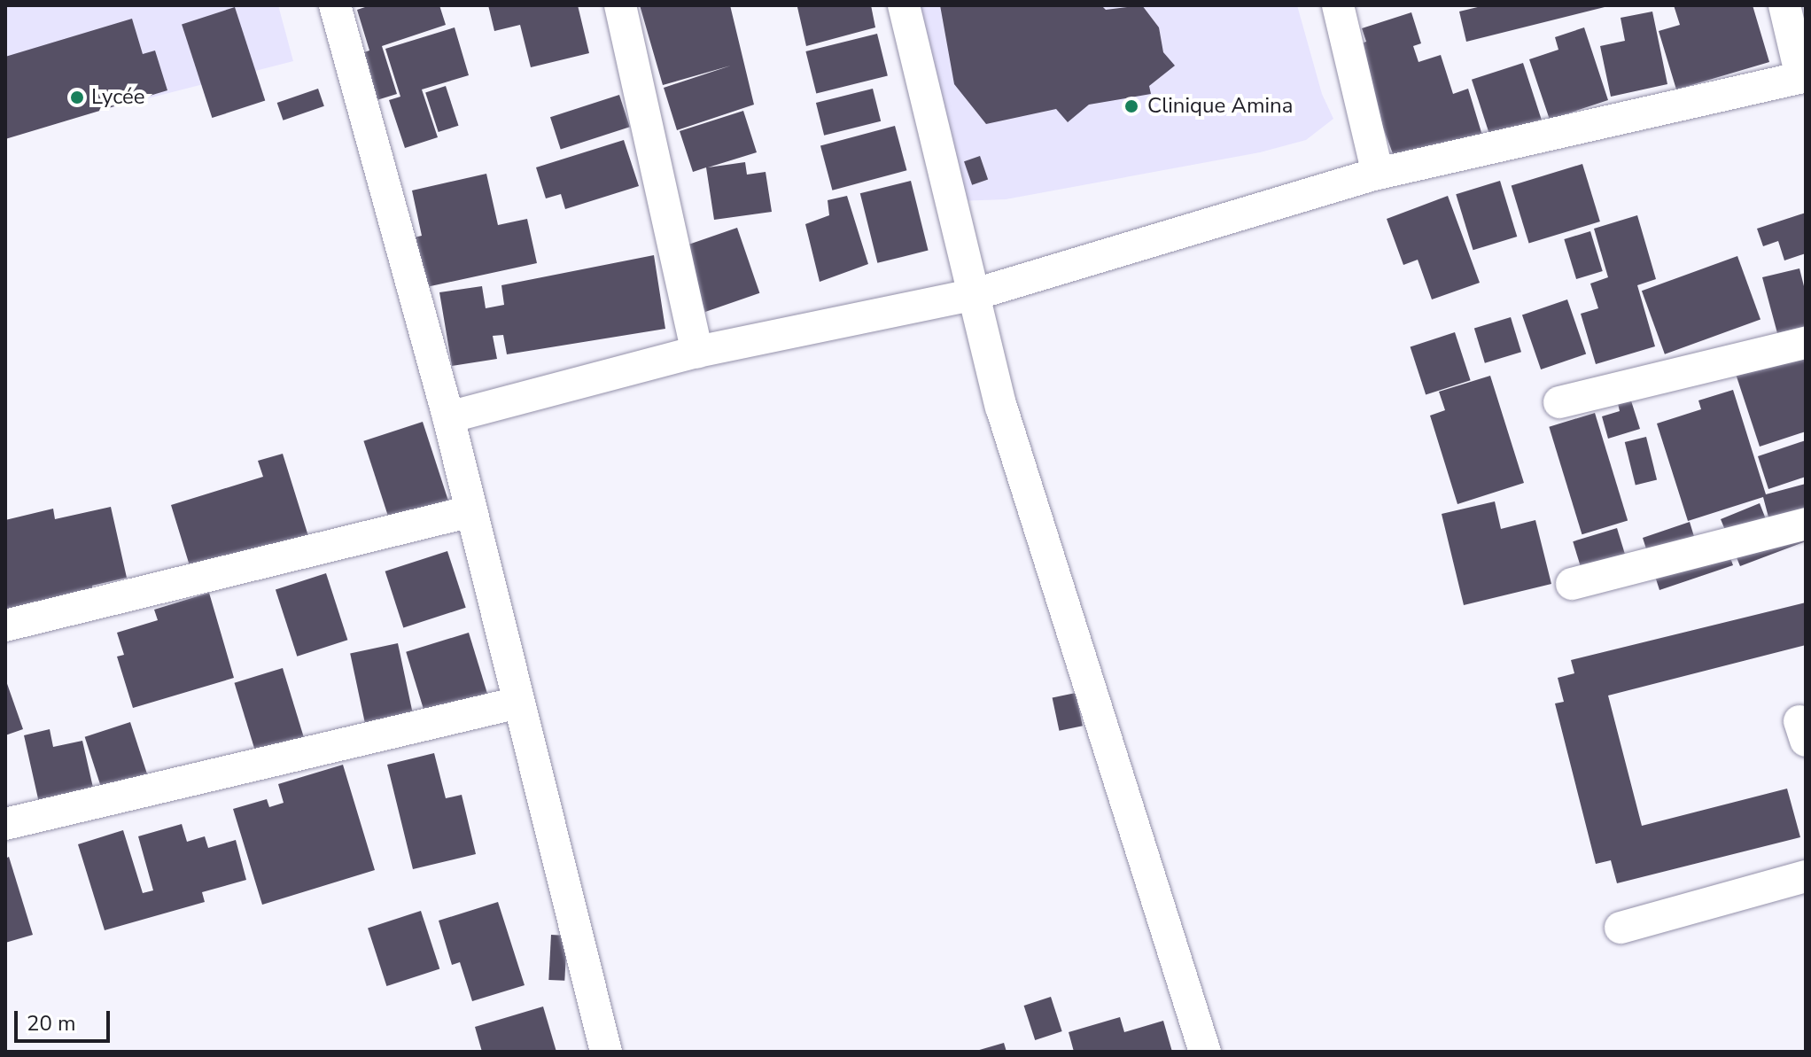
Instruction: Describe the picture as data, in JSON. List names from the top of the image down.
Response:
{
  "places": ["Lycée", "Clinique Amina"],
  "scale_bar": "20 m"
}
